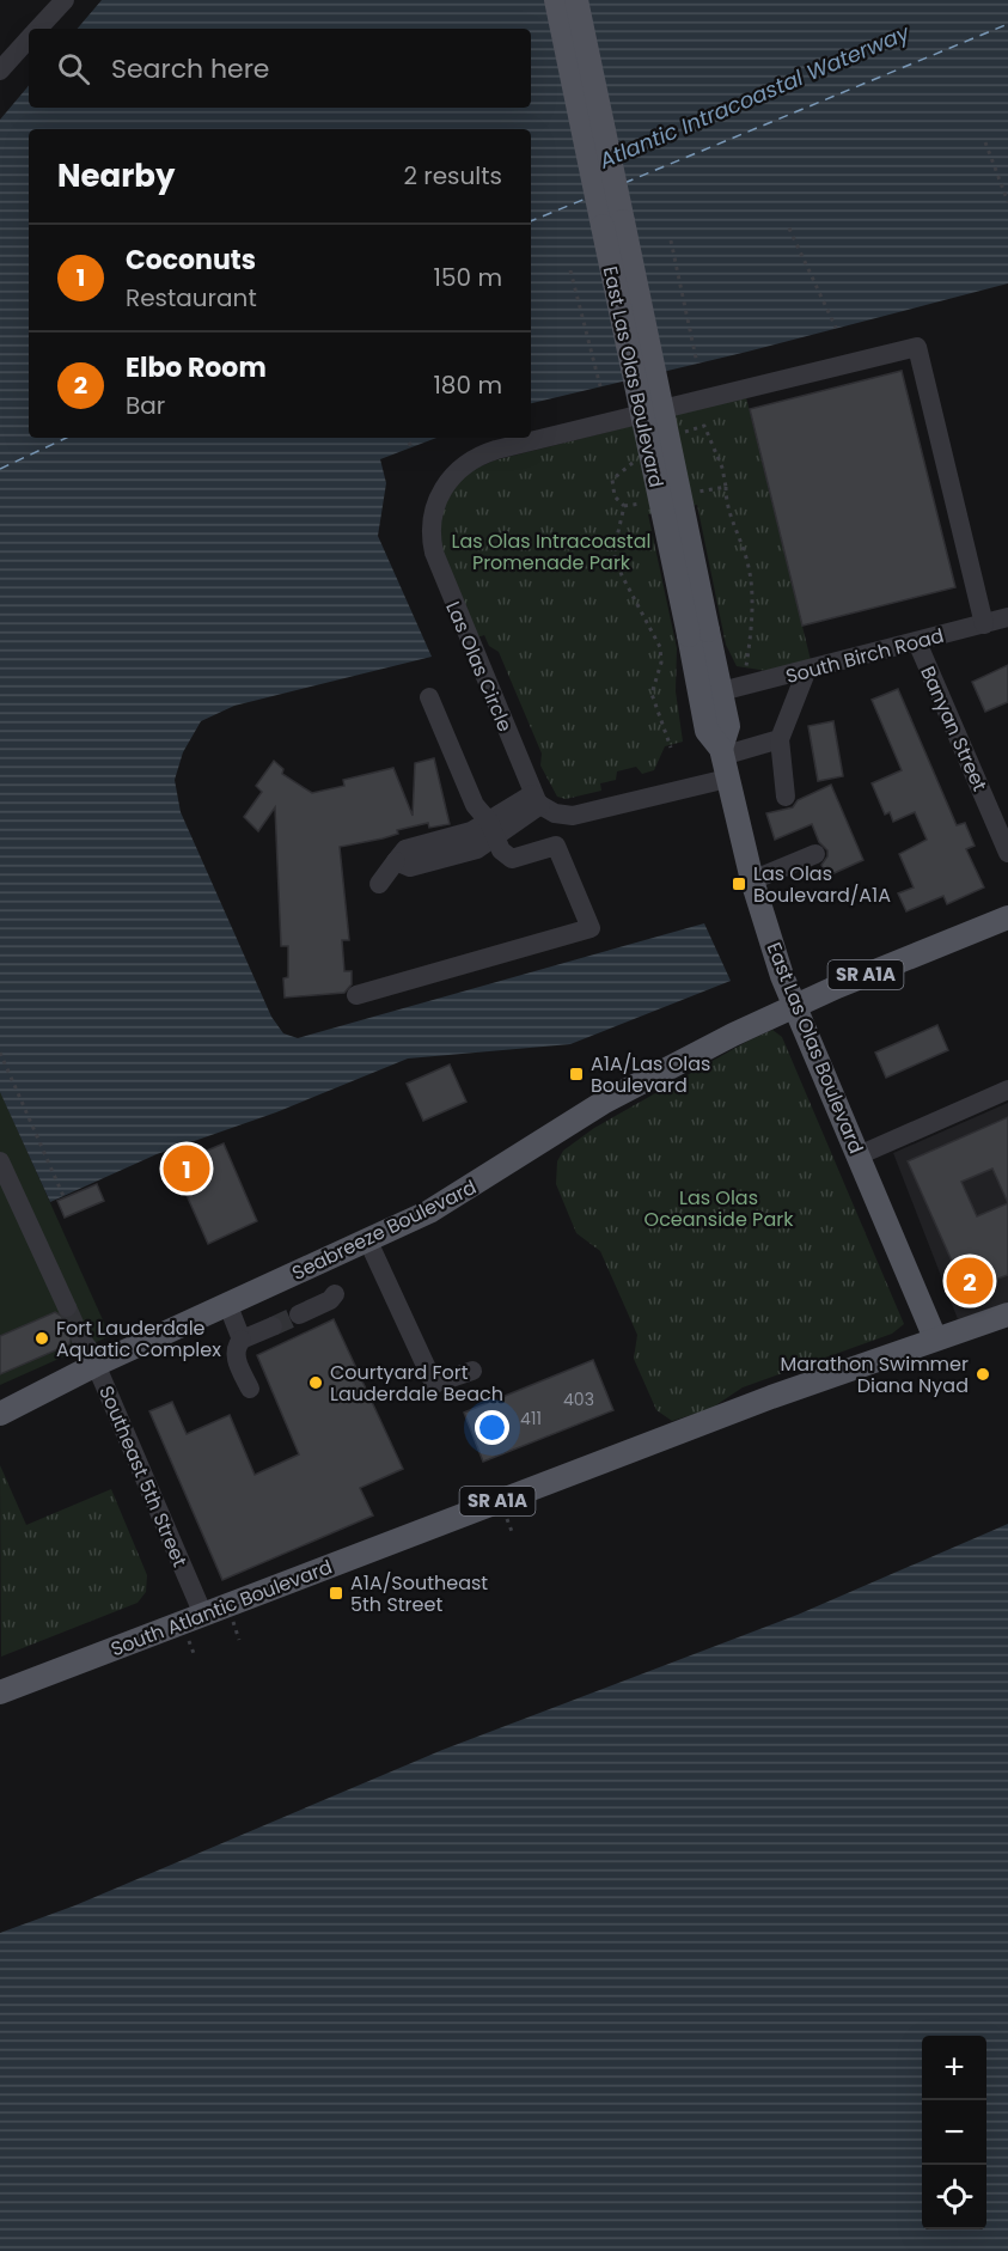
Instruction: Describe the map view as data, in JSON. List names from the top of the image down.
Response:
{
  "streets": {
    "main road": [
      "East Las Olas Boulevard",
      "SR A1A",
      "Seabreeze Boulevard",
      "South Atlantic Boulevard"
    ],
    "street": [
      "South Birch Road",
      "Las Olas Circle",
      "Banyan Street",
      "Southeast 5th Street"
    ]
  },
  "crossings": [
    ["East Las Olas Boulevard", "South Birch Road"],
    ["East Las Olas Boulevard", "SR A1A"],
    ["East Las Olas Boulevard", "Seabreeze Boulevard"],
    ["East Las Olas Boulevard", "South Atlantic Boulevard"],
    ["South Birch Road", "Las Olas Circle"],
    ["South Birch Road", "Banyan Street"],
    ["SR A1A", "Seabreeze Boulevard"],
    ["Seabreeze Boulevard", "Southeast 5th Street"],
    ["Southeast 5th Street", "South Atlantic Boulevard"]
  ],
  "water": ["Atlantic Intracoastal Waterway"],
  "parks": ["Las Olas Intracoastal Promenade Park", "Las Olas Oceanside Park"],
  "places": {
    "transit": ["Las Olas Boulevard/A1A", "A1A/Las Olas Boulevard", "A1A/Southeast 5th Street"],
    "other": ["Fort Lauderdale Aquatic Complex", "Marathon Swimmer Diana Nyad", "Courtyard Fort Lauderdale Beach"]
  },
  "house_numbers": ["403", "411"],
  "page": {
    "search": "Search here",
    "heading": ["Nearby", "2 results"],
    "list": [
      {
        "mark": "1",
        "name": "Coconuts",
        "note": "Restaurant",
        "value": "150 m"
      },
      {
        "mark": "2",
        "name": "Elbo Room",
        "note": "Bar",
        "value": "180 m"
      }
    ],
    "pins": ["1", "2"],
    "map_buttons": ["+", "−"]
  }
}
